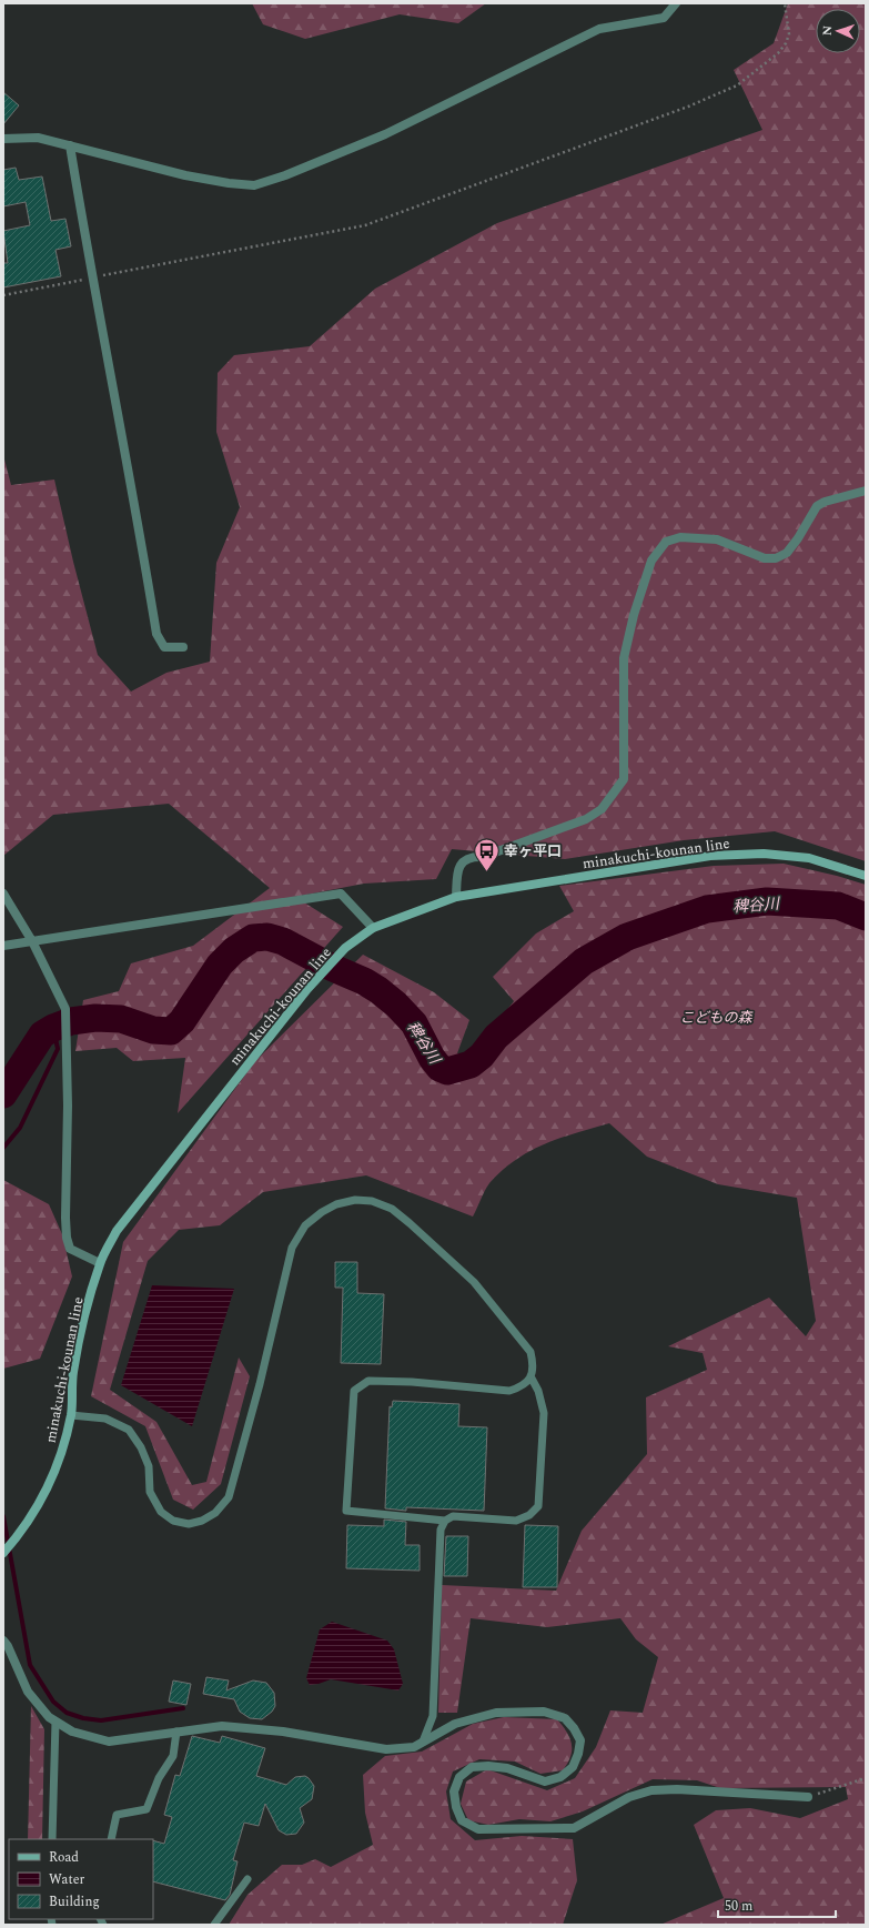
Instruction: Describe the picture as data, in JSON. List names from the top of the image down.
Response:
{
  "streets": {
    "main road": ["minakuchi-kounan line"]
  },
  "water": ["稗谷川"],
  "parks": ["こどもの森"],
  "places": {
    "bus stop": ["幸ヶ平口"]
  },
  "legend": ["Road", "Water", "Building"],
  "scale_bar": "50 m",
  "north": "left"
}
